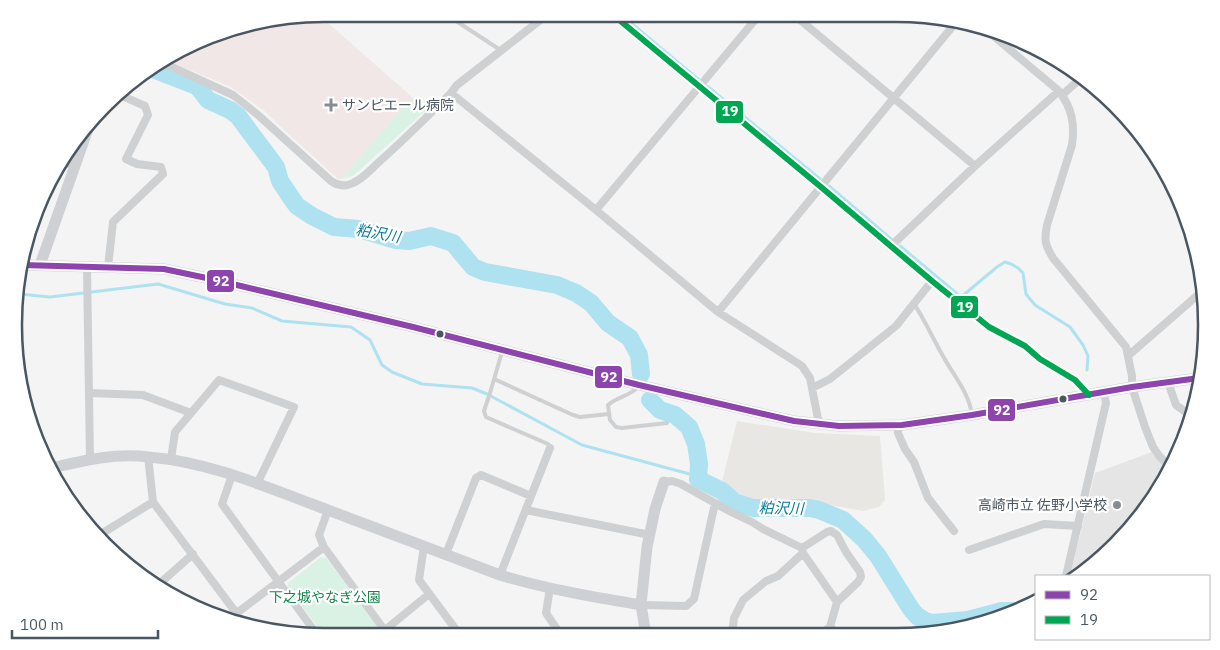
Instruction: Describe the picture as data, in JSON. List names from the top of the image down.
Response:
{
  "water": ["粕沢川"],
  "parks": ["下之城やなぎ公園"],
  "places": {
    "health": ["サンピエール病院"],
    "other": ["高崎市立 佐野小学校"]
  },
  "lines": ["transit line 19", "transit line 92"],
  "legend": ["92", "19"],
  "scale_bar": "100 m"
}
